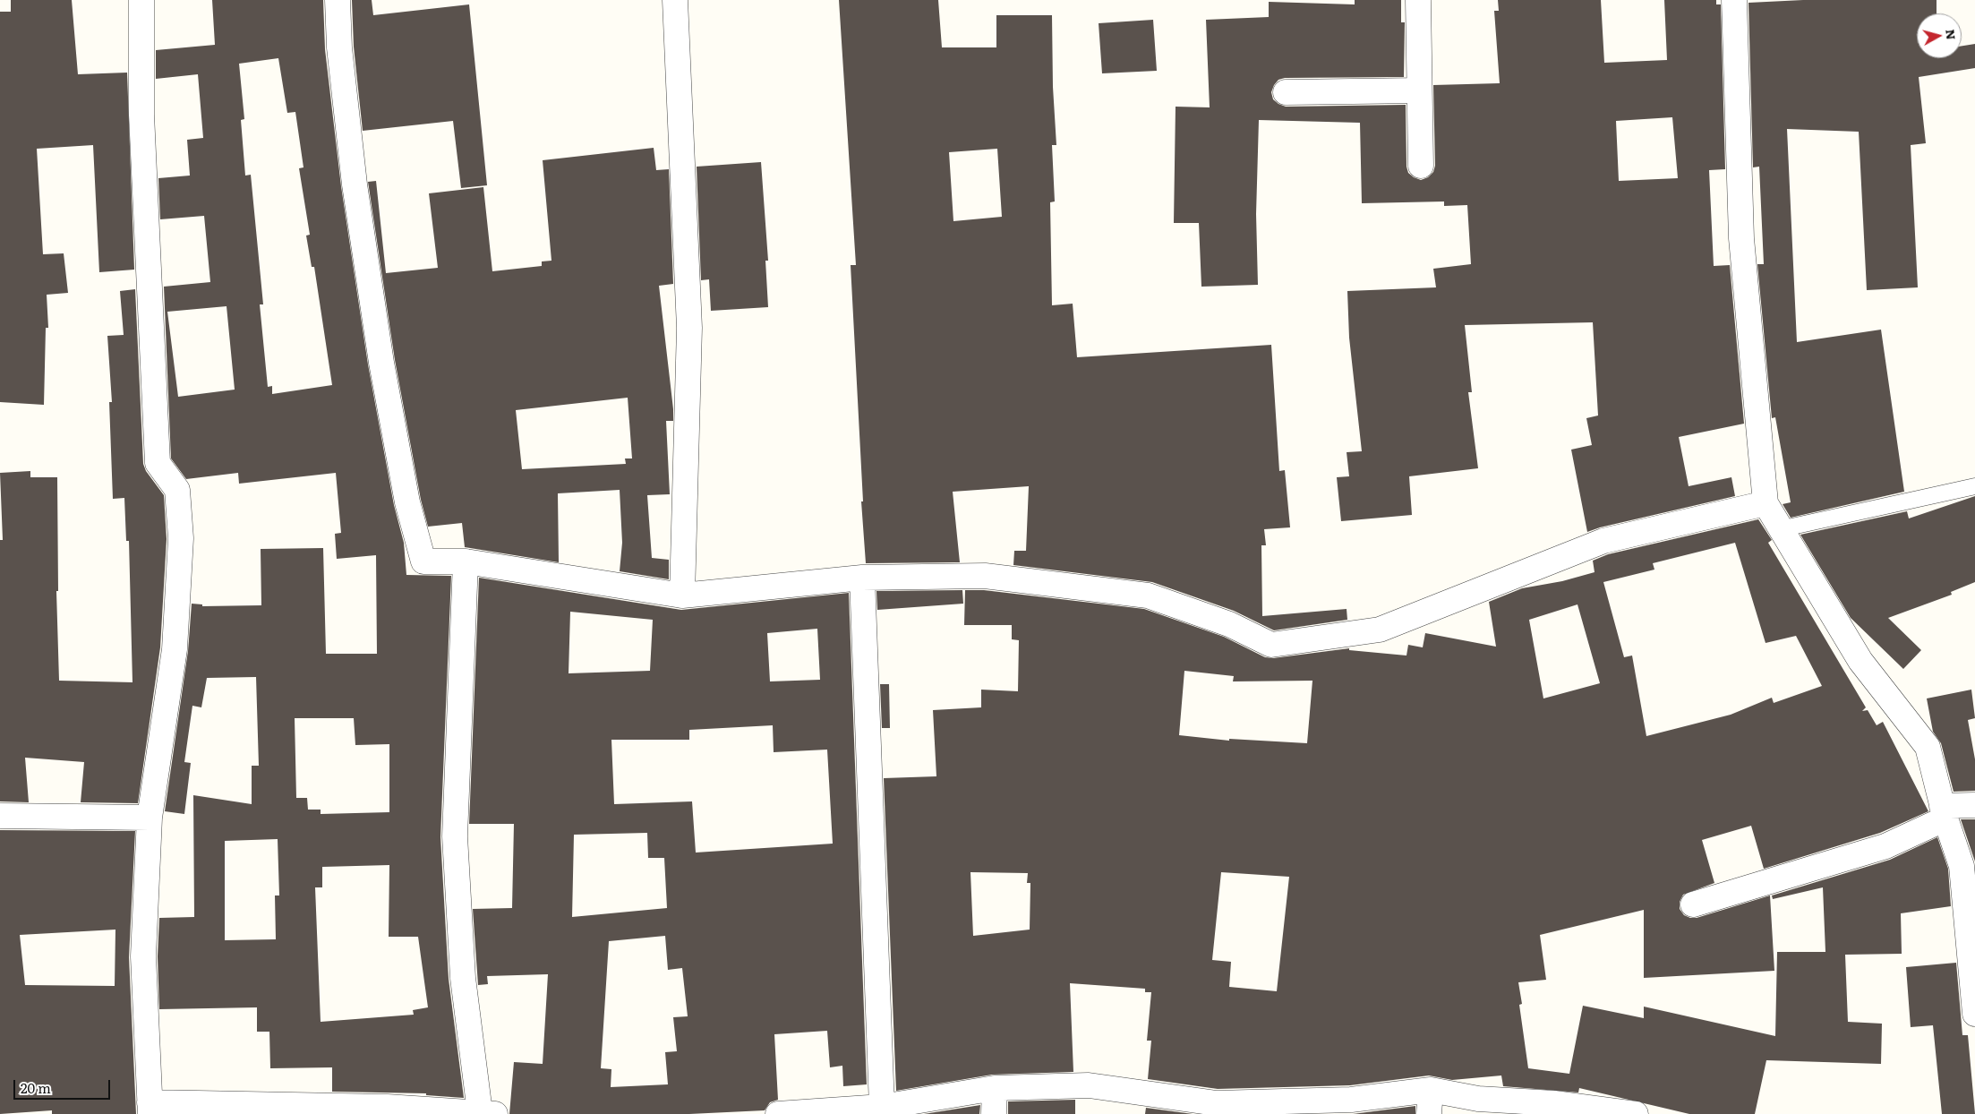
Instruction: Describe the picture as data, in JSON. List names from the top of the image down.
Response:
{
  "scale_bar": "20 m",
  "north": "right"
}
